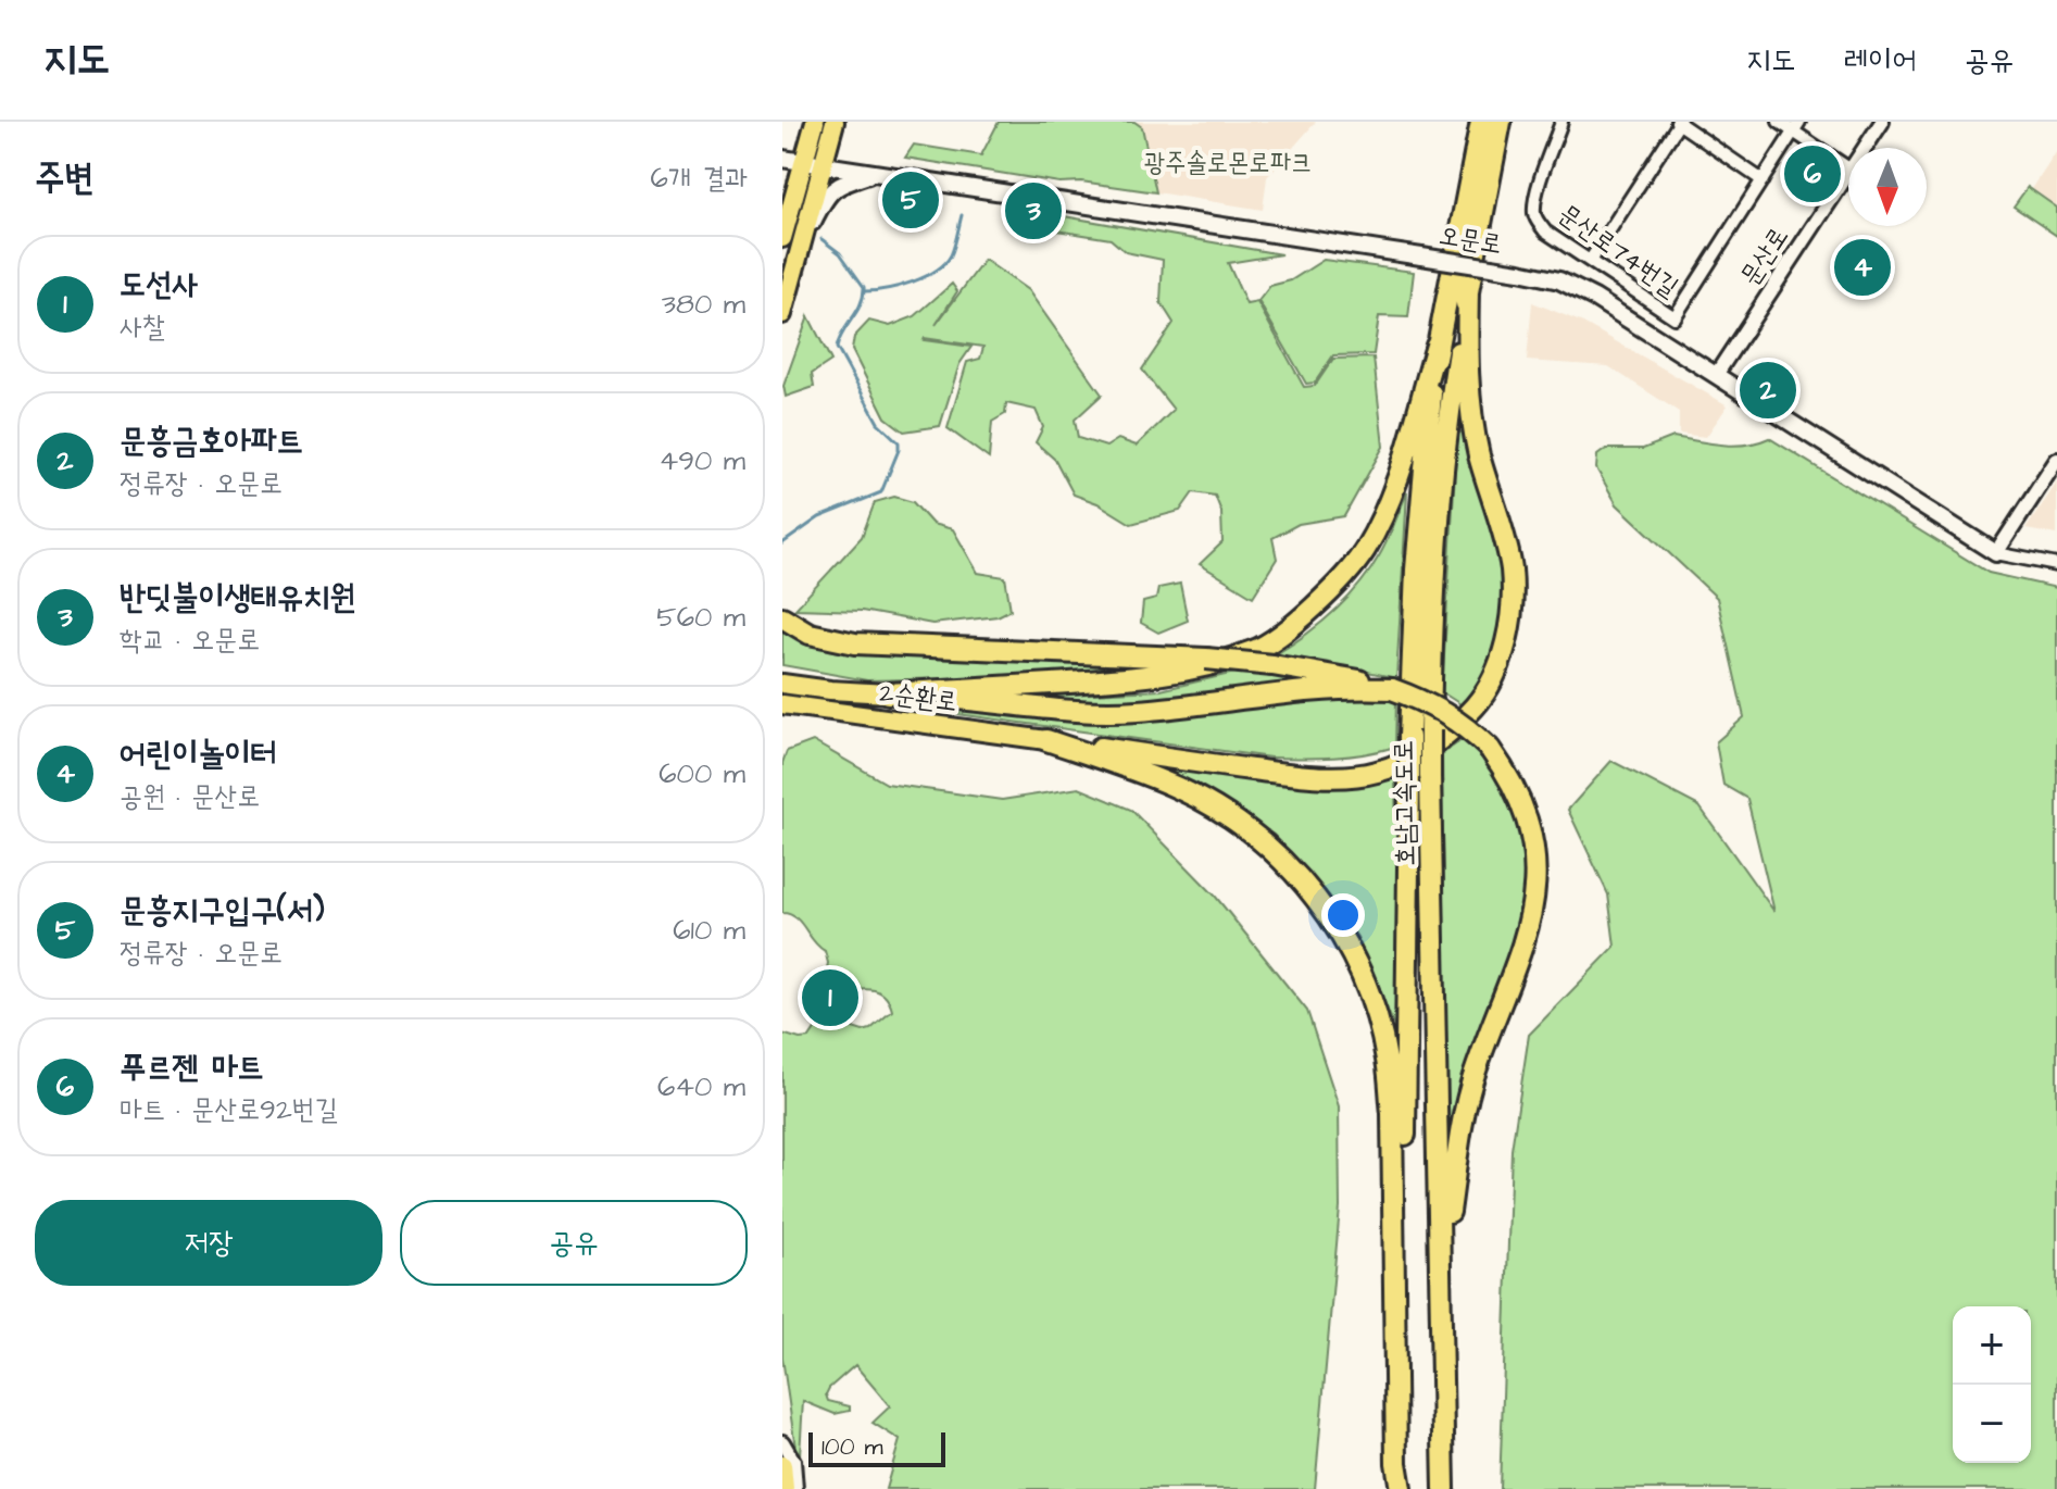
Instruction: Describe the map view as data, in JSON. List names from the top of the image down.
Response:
{
  "streets": {
    "highway": ["호남고속도로"],
    "main road": ["오문로", "2순환로"],
    "street": ["문산로74번길", "문산로"]
  },
  "crossings": [
    ["오문로", "문산로"]
  ],
  "parks": ["광주솔로몬로파크"],
  "scale_bar": "100 m",
  "north": "bottom",
  "page": {
    "header": "지도",
    "nav": ["지도", "레이어", "공유"],
    "heading": ["주변", "6개 결과"],
    "pins": [
      "6",
      "5",
      "3",
      "4",
      "2",
      "1"
    ],
    "list": [
      {
        "mark": "1",
        "name": "도선사",
        "note": "사찰",
        "value": "380 m"
      },
      {
        "mark": "2",
        "name": "문흥금호아파트",
        "note": "정류장 · 오문로",
        "value": "490 m"
      },
      {
        "mark": "3",
        "name": "반딧불이생태유치원",
        "note": "학교 · 오문로",
        "value": "560 m"
      },
      {
        "mark": "4",
        "name": "어린이놀이터",
        "note": "공원 · 문산로",
        "value": "600 m"
      },
      {
        "mark": "5",
        "name": "문흥지구입구(서)",
        "note": "정류장 · 오문로",
        "value": "610 m"
      },
      {
        "mark": "6",
        "name": "푸르젠 마트",
        "note": "마트 · 문산로92번길",
        "value": "640 m"
      }
    ],
    "buttons": ["저장", "공유"],
    "map_buttons": ["+", "−"],
    "scale": "100 m"
  }
}
